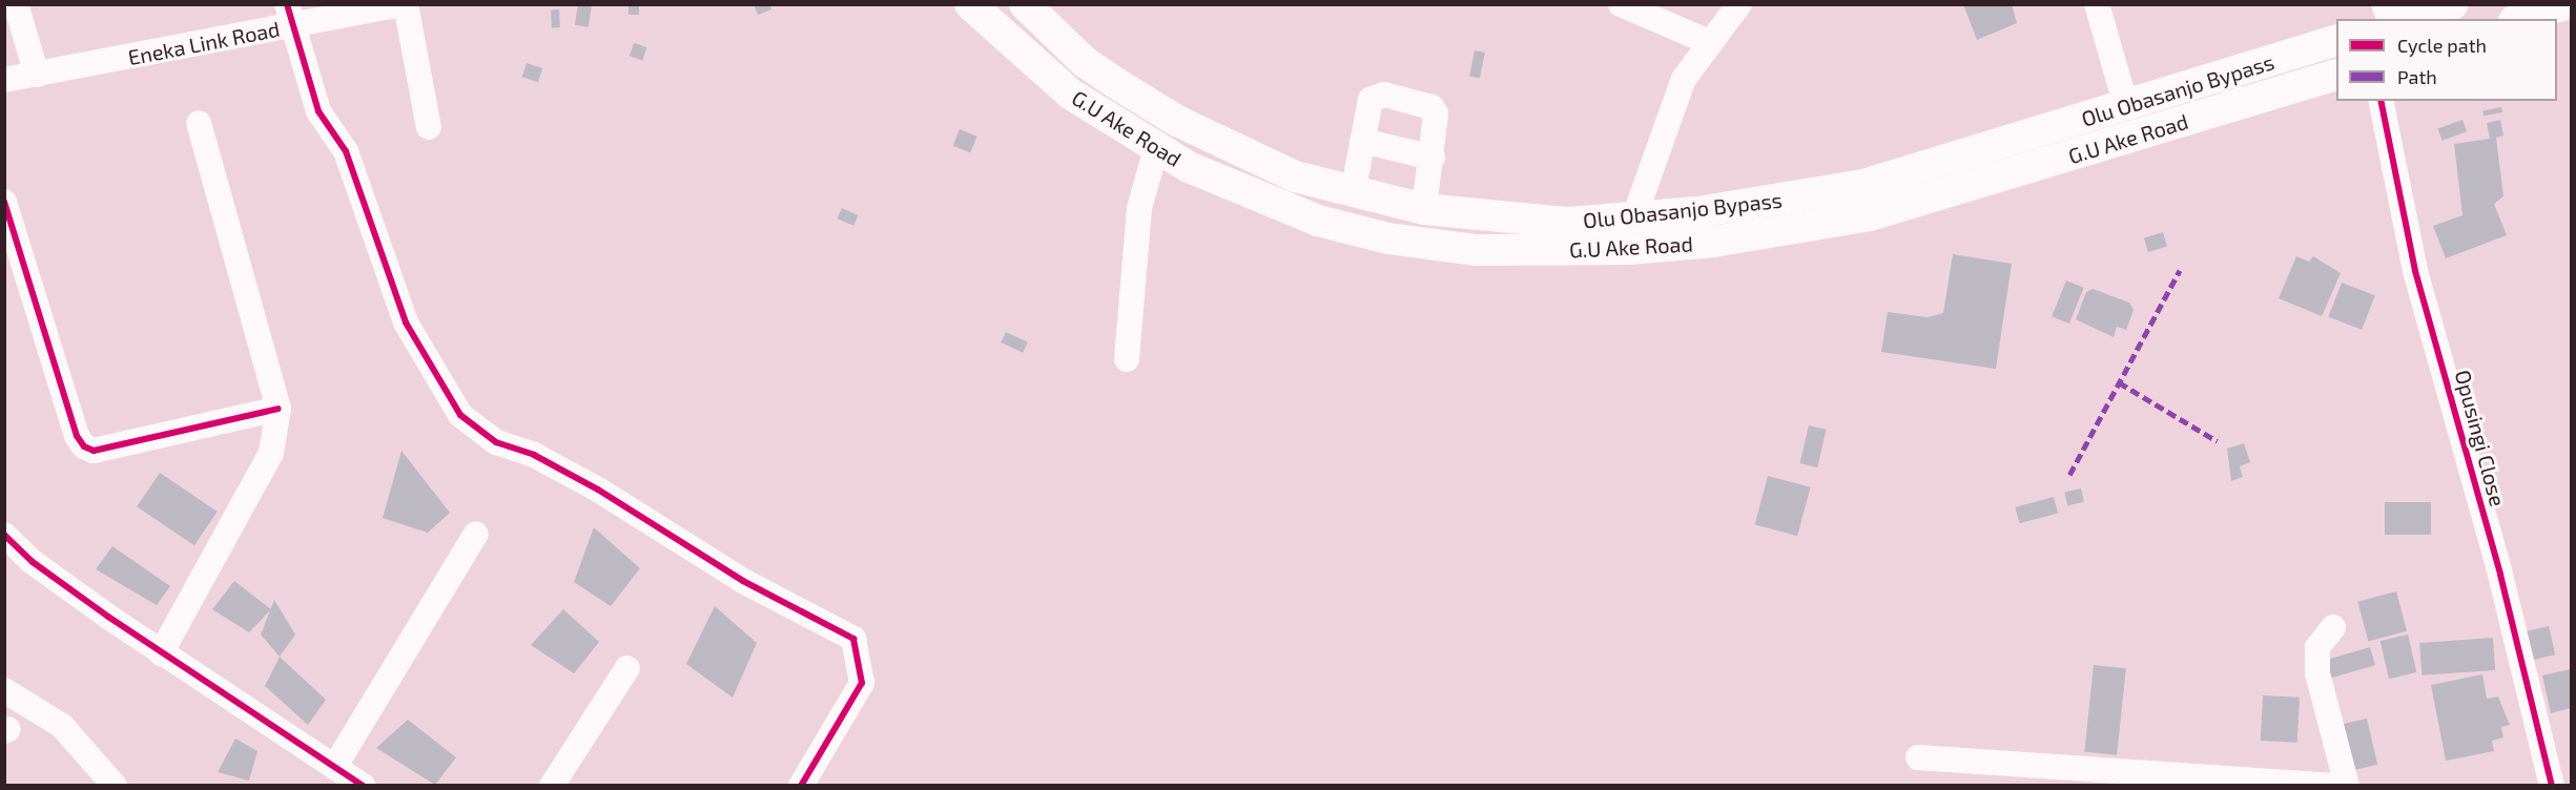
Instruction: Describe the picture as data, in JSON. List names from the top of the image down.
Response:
{
  "streets": {
    "main road": ["Olu Obasanjo Bypass", "G.U Ake Road"],
    "street": ["Eneka Link Road", "Opusingi Close"]
  },
  "legend": ["Cycle path", "Path"]
}
